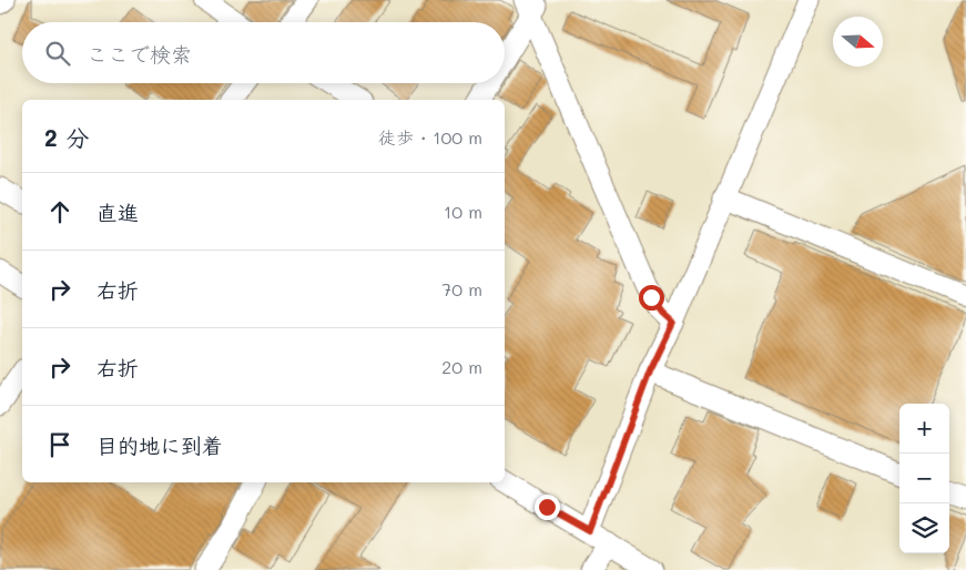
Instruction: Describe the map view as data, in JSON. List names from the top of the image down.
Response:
{
  "north": "right",
  "page": {
    "search": "ここで検索",
    "heading": ["2 分", "徒歩 · 100 m"],
    "list": [
      ["直進", "10 m"],
      ["右折", "70 m"],
      ["右折", "20 m"],
      "目的地に到着"
    ],
    "map_buttons": ["+", "−"]
  }
}
